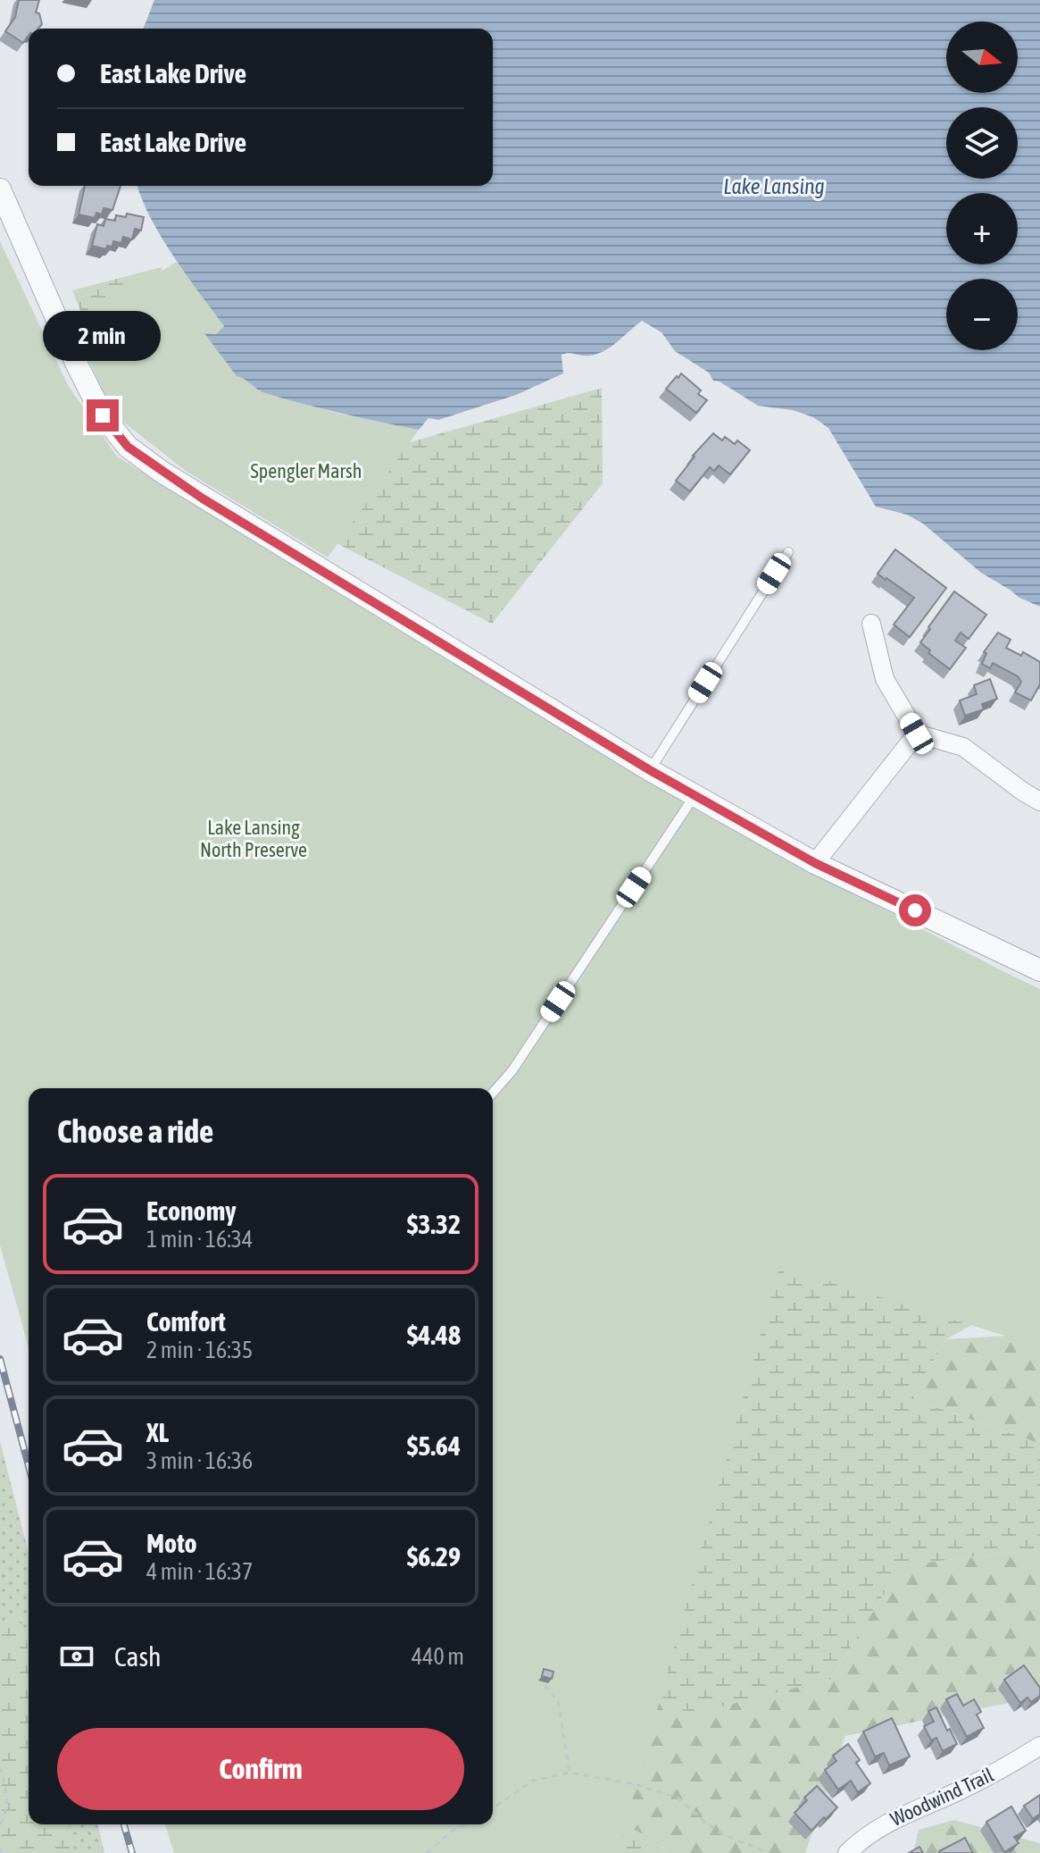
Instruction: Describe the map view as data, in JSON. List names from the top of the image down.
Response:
{
  "streets": {
    "street": ["Woodwind Trail"]
  },
  "water": ["Lake Lansing"],
  "parks": ["Spengler Marsh", "Lake Lansing North Preserve"],
  "north": "right",
  "page": {
    "map_buttons": ["+", "−"],
    "banner": ["East Lake Drive", "East Lake Drive"],
    "bubble": "2 min",
    "heading": "Choose a ride",
    "list": [
      {
        "name": "Economy",
        "note": "1 min · 16:34",
        "value": "$3.32"
      },
      {
        "name": "Comfort",
        "note": "2 min · 16:35",
        "value": "$4.48"
      },
      {
        "name": "XL",
        "note": "3 min · 16:36",
        "value": "$5.64"
      },
      {
        "name": "Moto",
        "note": "4 min · 16:37",
        "value": "$6.29"
      }
    ],
    "pay": ["Cash", "440 m"],
    "buttons": "Confirm"
  }
}
